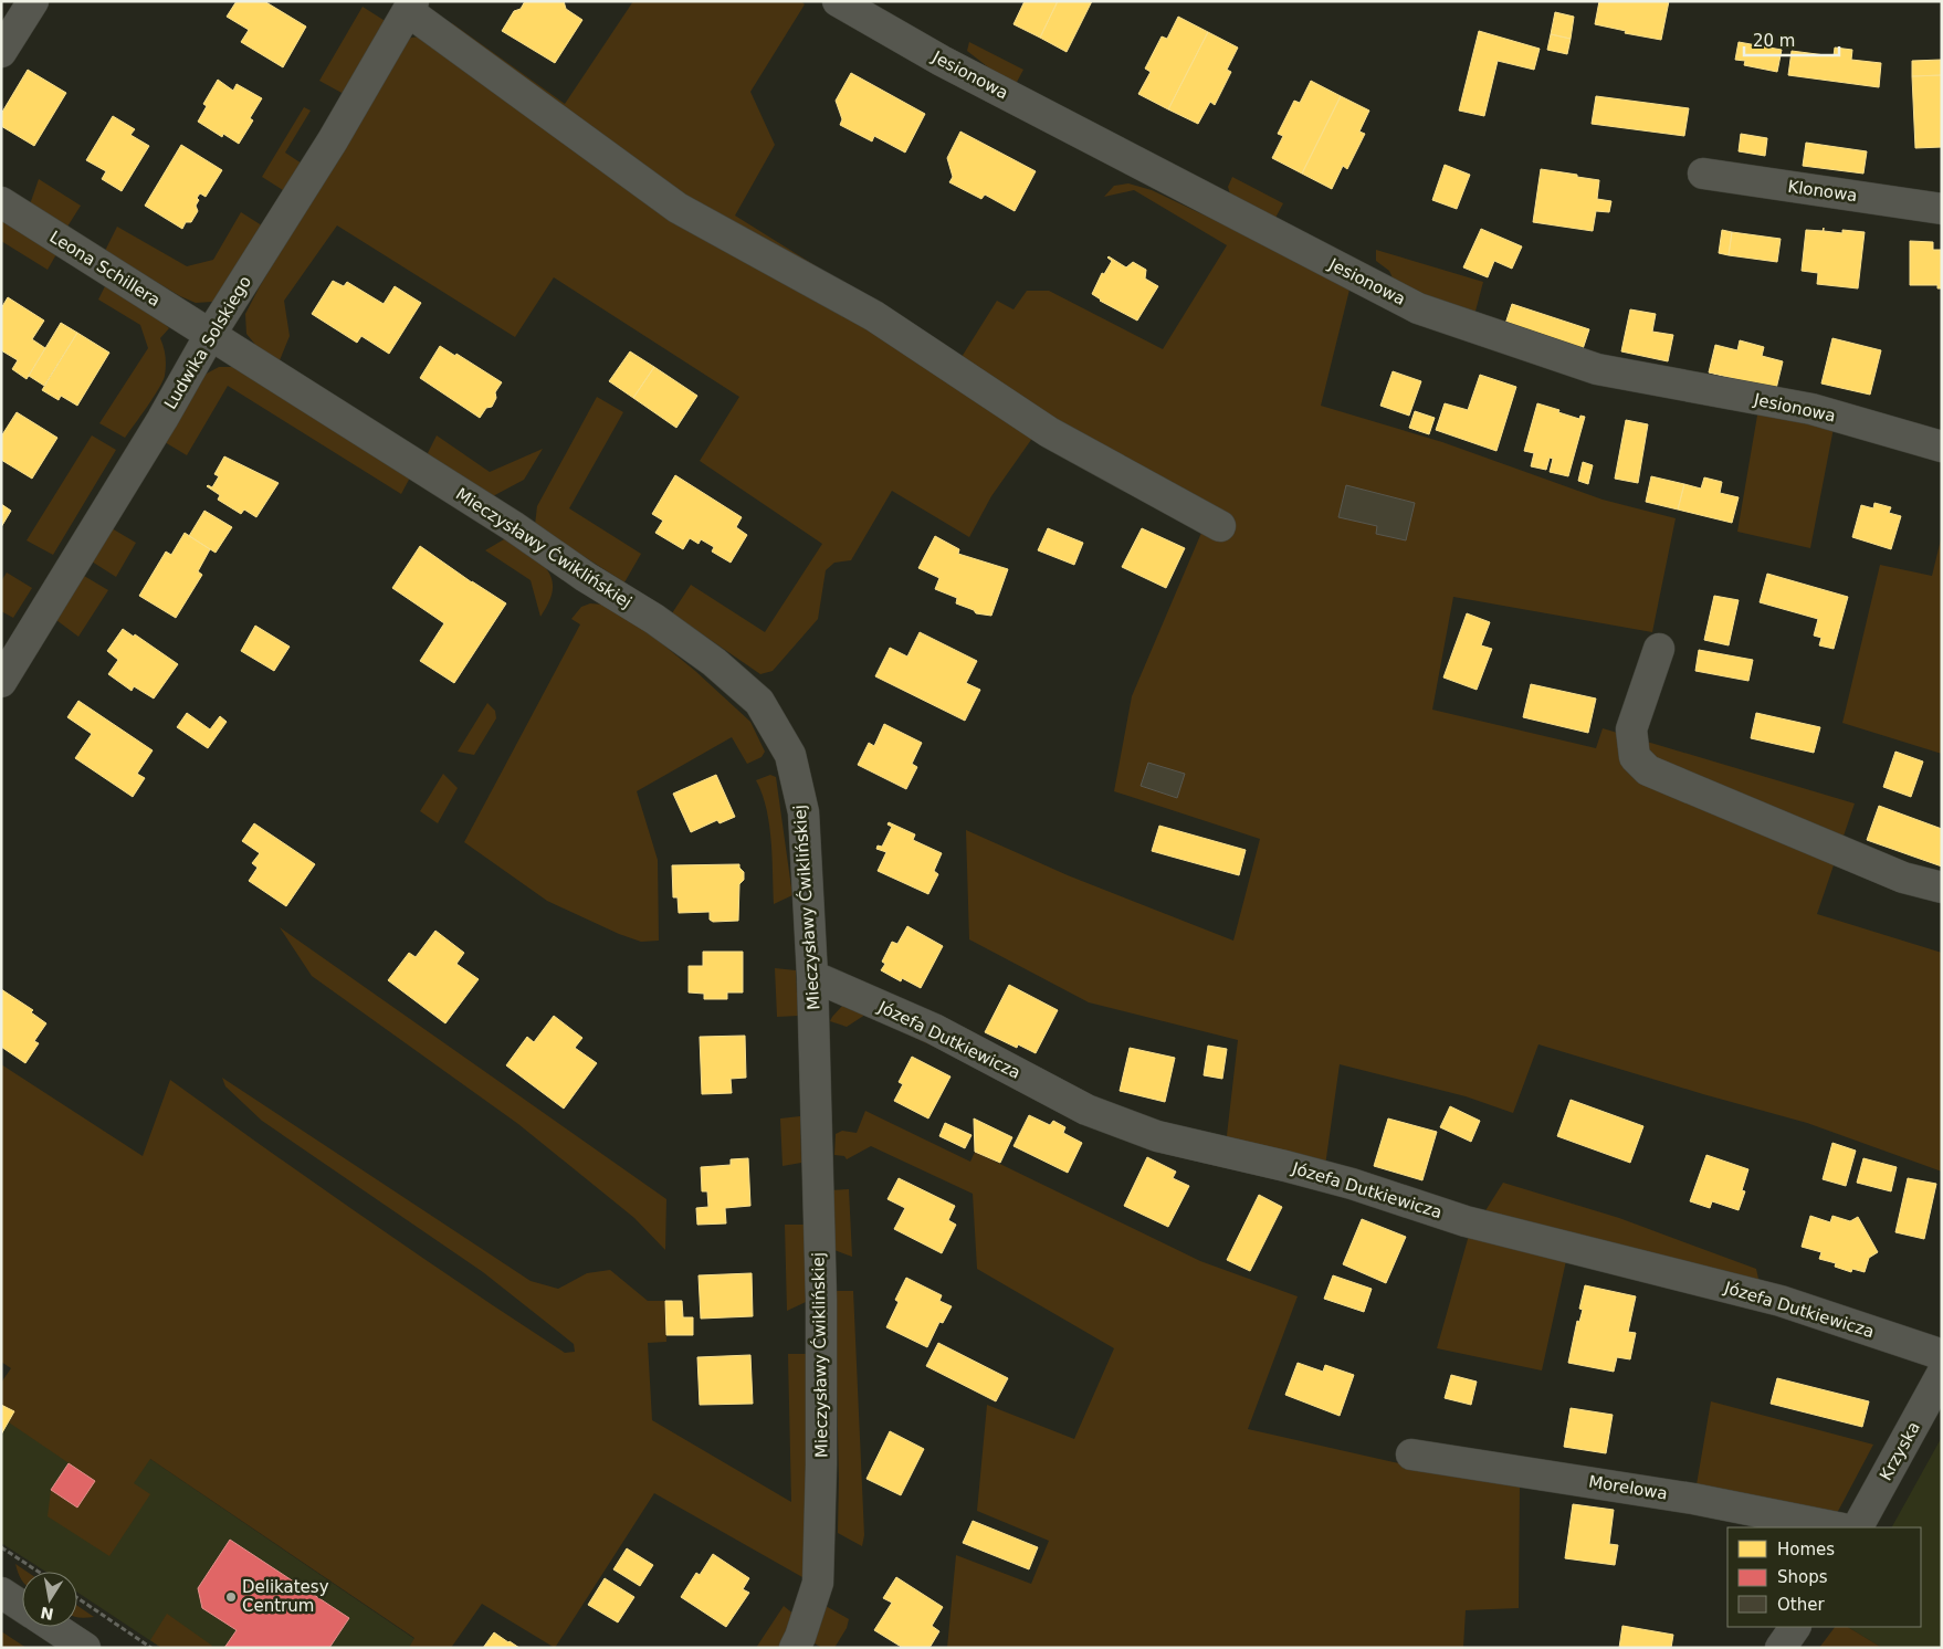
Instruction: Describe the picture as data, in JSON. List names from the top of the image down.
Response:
{
  "streets": {
    "street": [
      "Jesionowa",
      "Klonowa",
      "Leona Schillera",
      "Ludwika Solskiego",
      "Mieczysławy Ćwiklińskiej",
      "Józefa Dutkiewicza",
      "Krzyska",
      "Morelowa"
    ]
  },
  "crossings": [
    ["Leona Schillera", "Ludwika Solskiego"],
    ["Leona Schillera", "Mieczysławy Ćwiklińskiej"],
    ["Ludwika Solskiego", "Mieczysławy Ćwiklińskiej"],
    ["Mieczysławy Ćwiklińskiej", "Józefa Dutkiewicza"]
  ],
  "places": ["Delikatesy Centrum"],
  "legend": ["Homes", "Shops", "Other"],
  "scale_bar": "20 m",
  "north": "bottom"
}
